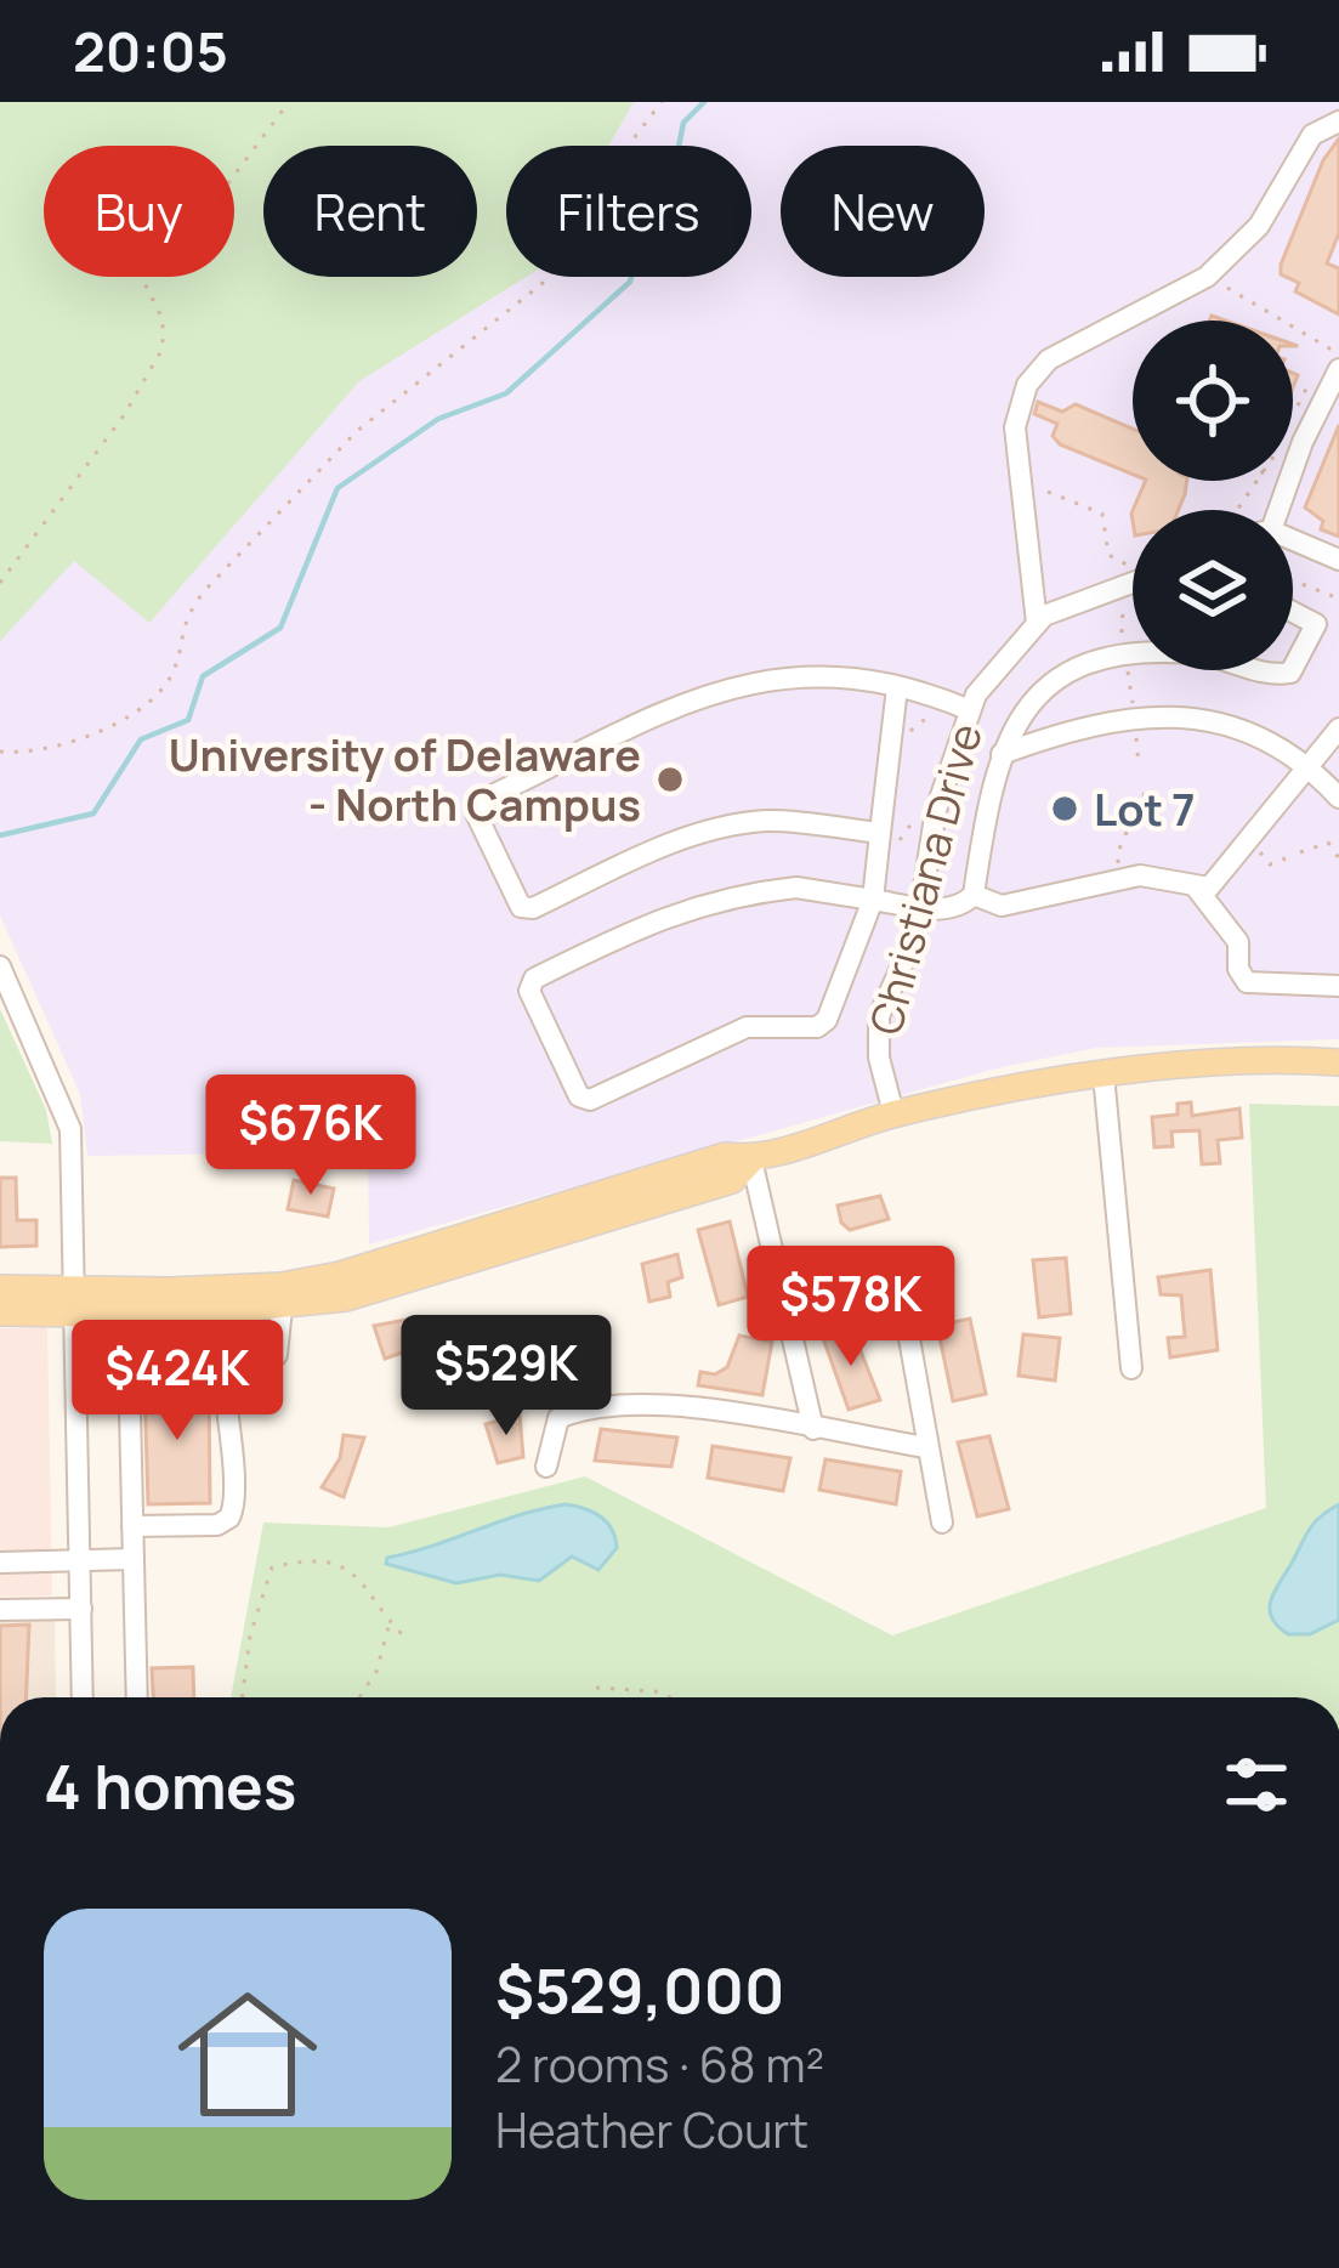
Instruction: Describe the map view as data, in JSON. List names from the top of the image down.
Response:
{
  "streets": {
    "street": ["Christiana Drive"]
  },
  "places": ["University of Delaware - North Campus", "Lot 7"],
  "page": {
    "status": "20:05",
    "chip": [
      "Buy",
      "Rent",
      "Filters",
      "New"
    ],
    "price": [
      "$676K",
      "$578K",
      "$529K",
      "$424K"
    ],
    "heading": "4 homes",
    "list": [
      {
        "name": "$529,000",
        "note": "2 rooms · 68 m² · Heather Court"
      }
    ]
  }
}
